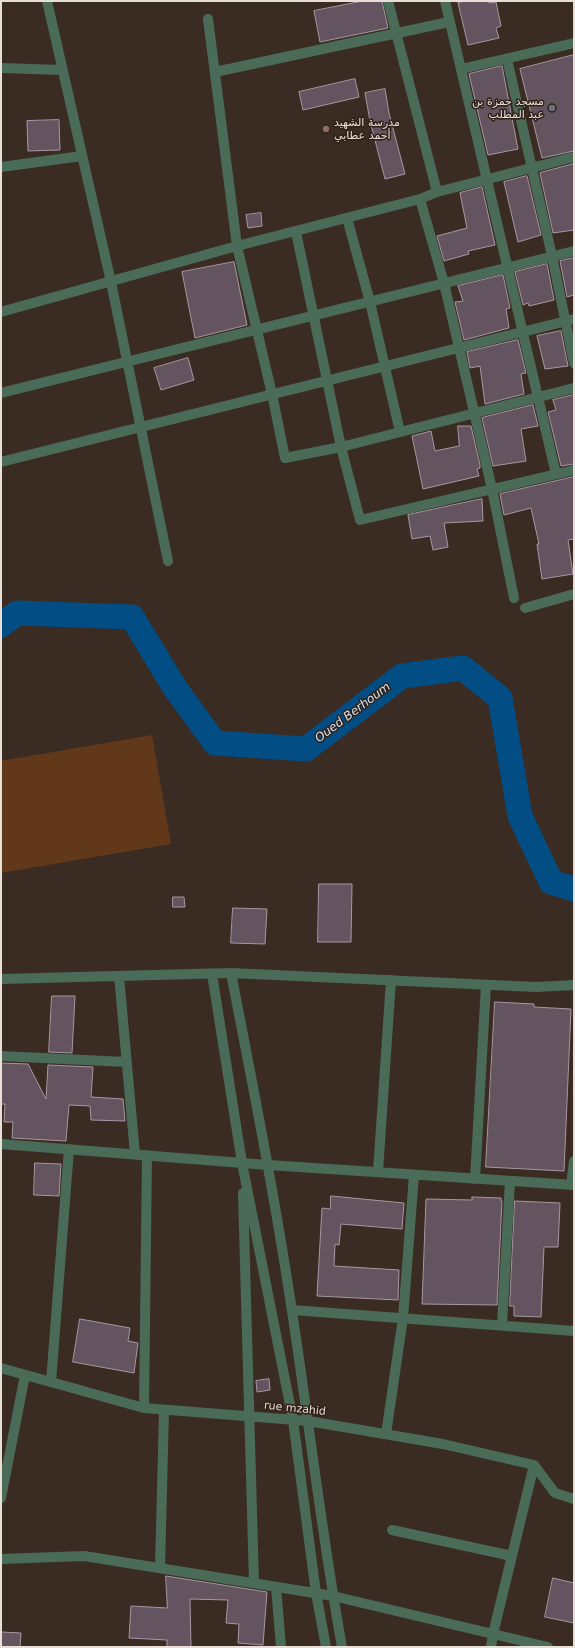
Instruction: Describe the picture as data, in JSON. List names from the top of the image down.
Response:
{
  "streets": {
    "street": ["rue mzahid"]
  },
  "water": ["Oued Berhoum"],
  "places": ["مسجد حمزة بن عبد المطلب", "مدرسة الشهيد أحمد عطابي"]
}
